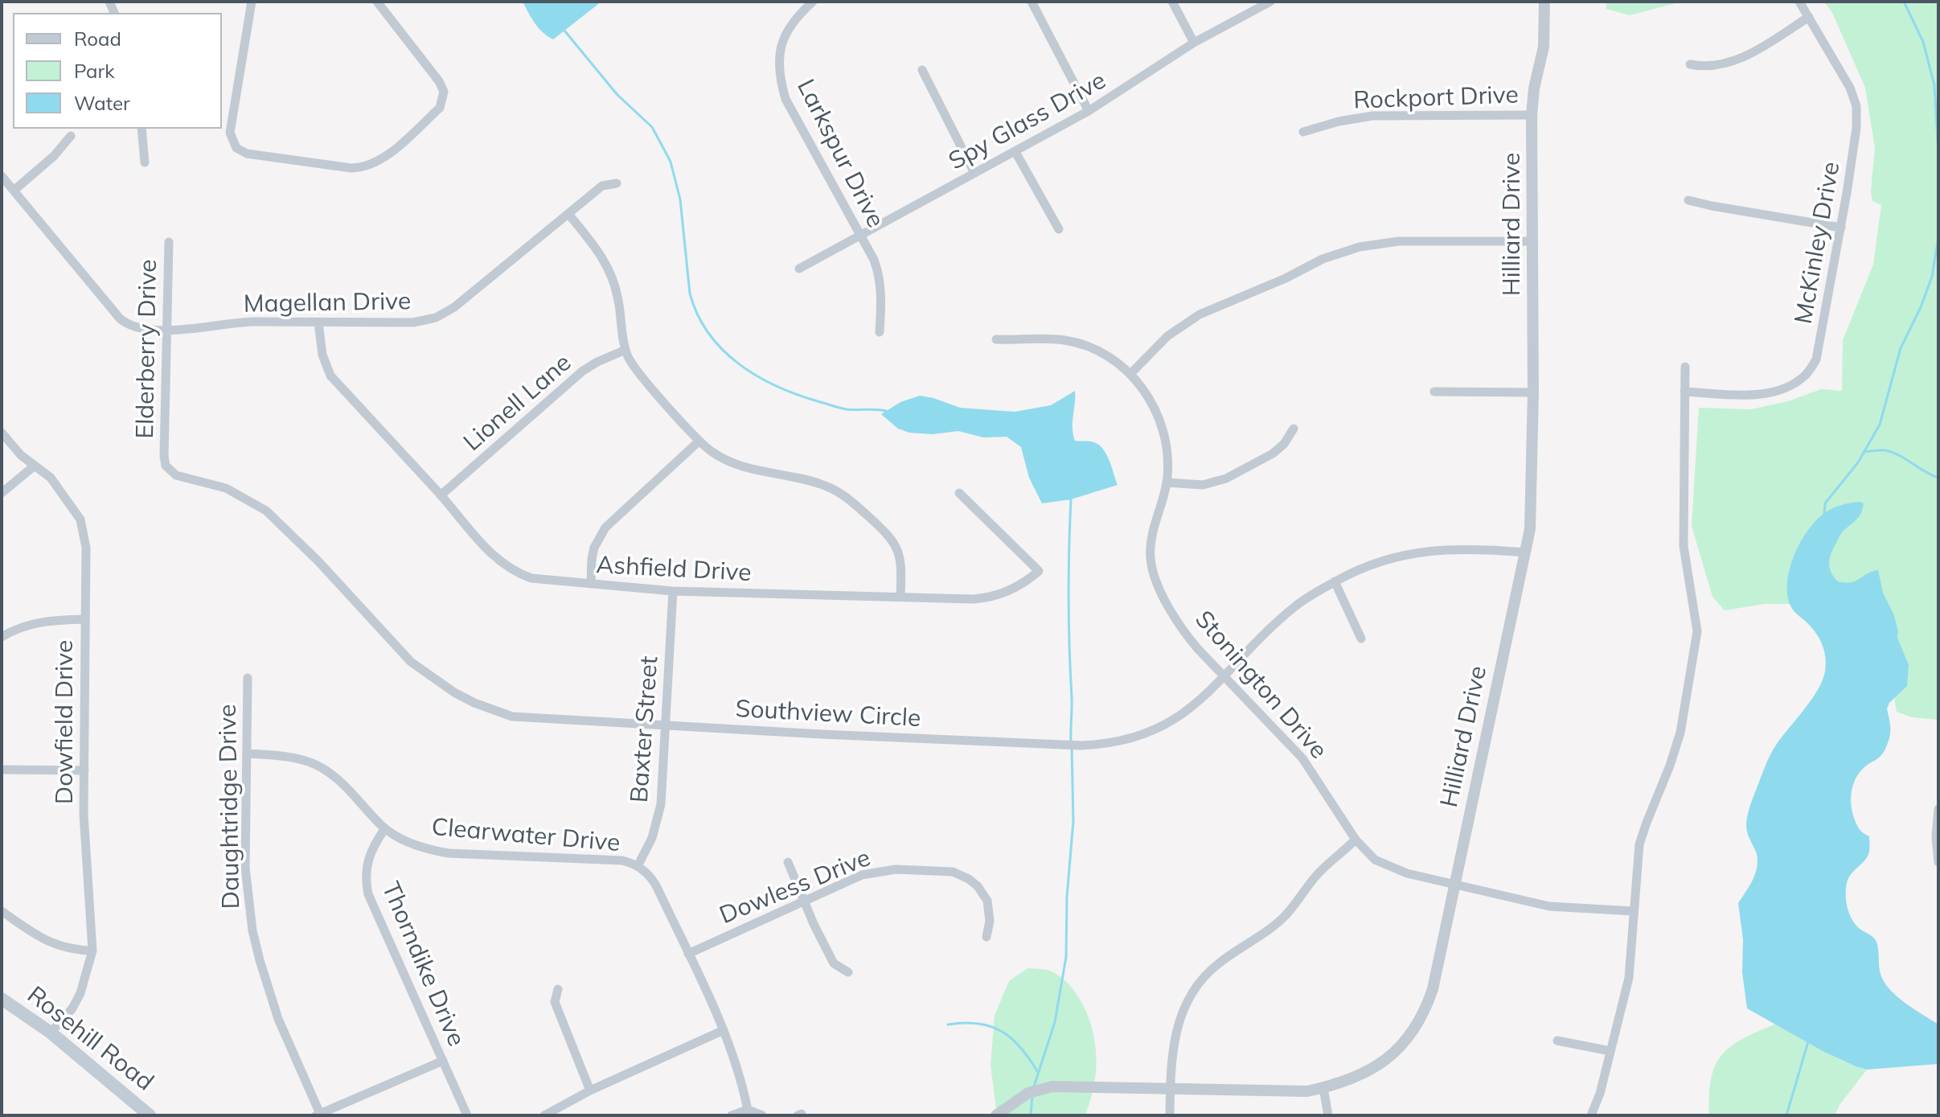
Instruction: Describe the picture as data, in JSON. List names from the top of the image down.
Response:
{
  "streets": {
    "main road": ["Rosehill Road"],
    "street": [
      "Rockport Drive",
      "Spy Glass Drive",
      "Larkspur Drive",
      "Hilliard Drive",
      "McKinley Drive",
      "Magellan Drive",
      "Elderberry Drive",
      "Lionell Lane",
      "Ashfield Drive",
      "Stonington Drive",
      "Southview Circle",
      "Dowfield Drive",
      "Baxter Street",
      "Daughtridge Drive",
      "Clearwater Drive",
      "Dowless Drive",
      "Thorndike Drive"
    ]
  },
  "crossings": [
    ["Rockport Drive", "Hilliard Drive"],
    ["Spy Glass Drive", "Larkspur Drive"],
    ["Hilliard Drive", "Stonington Drive"],
    ["Hilliard Drive", "Southview Circle"],
    ["Magellan Drive", "Elderberry Drive"],
    ["Magellan Drive", "Ashfield Drive"],
    ["Elderberry Drive", "Southview Circle"],
    ["Lionell Lane", "Ashfield Drive"],
    ["Ashfield Drive", "Baxter Street"],
    ["Stonington Drive", "Southview Circle"],
    ["Southview Circle", "Baxter Street"],
    ["Dowfield Drive", "Rosehill Road"],
    ["Baxter Street", "Clearwater Drive"],
    ["Daughtridge Drive", "Clearwater Drive"],
    ["Clearwater Drive", "Dowless Drive"],
    ["Clearwater Drive", "Thorndike Drive"]
  ],
  "legend": ["Road", "Park", "Water"]
}
